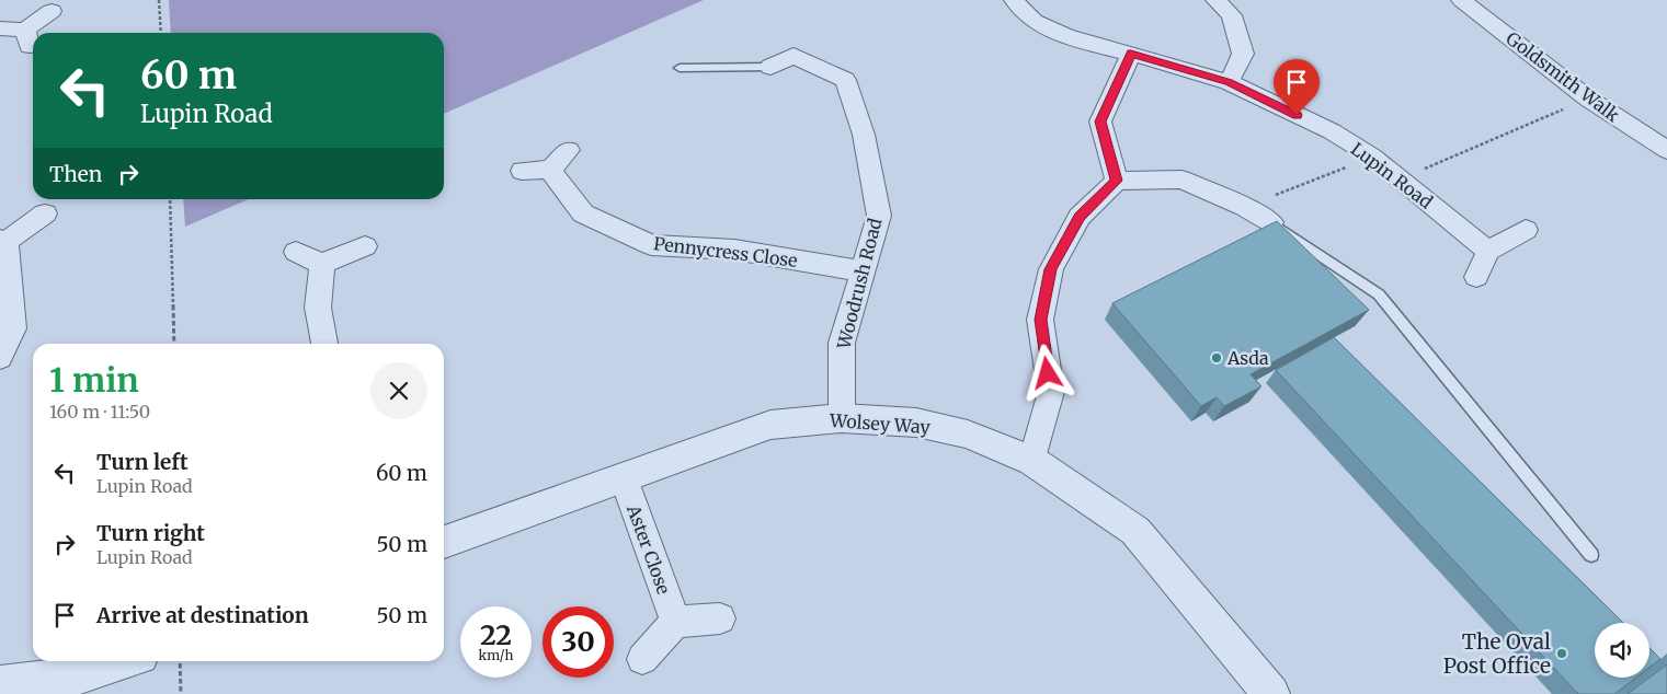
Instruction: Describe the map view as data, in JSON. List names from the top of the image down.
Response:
{
  "streets": {
    "street": [
      "Goldsmith Walk",
      "Lupin Road",
      "Pennycress Close",
      "Woodrush Road",
      "Wolsey Way",
      "Aster Close"
    ]
  },
  "crossings": [
    ["Pennycress Close", "Woodrush Road"],
    ["Woodrush Road", "Wolsey Way"],
    ["Wolsey Way", "Aster Close"]
  ],
  "places": ["Asda", "The Oval Post Office"],
  "page": {
    "turn": ["60 m", "Lupin Road"],
    "then": "Then",
    "heading": ["1 min", "160 m · 11:50"],
    "list": [
      {
        "name": "Turn left",
        "note": "Lupin Road",
        "value": "60 m"
      },
      {
        "name": "Turn right",
        "note": "Lupin Road",
        "value": "50 m"
      },
      {
        "name": "Arrive at destination",
        "value": "50 m"
      }
    ],
    "speed": "22 km/h",
    "limit": "30"
  }
}
